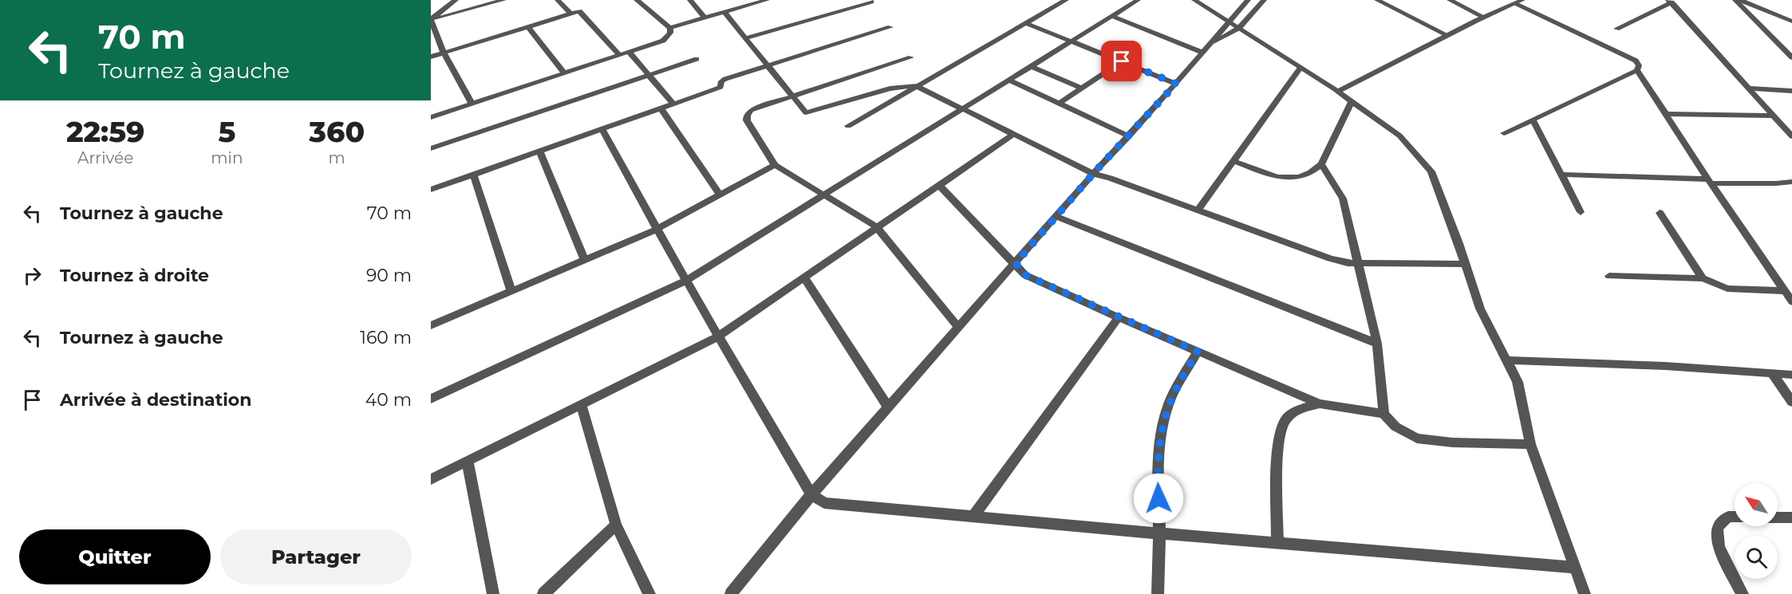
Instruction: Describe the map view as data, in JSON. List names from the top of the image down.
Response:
{
  "north": "top left",
  "page": {
    "turn": ["70 m", "Tournez à gauche"],
    "eta": [
      "22:59",
      "Arrivée",
      "5",
      "min",
      "360",
      "m"
    ],
    "list": [
      {
        "name": "Tournez à gauche",
        "value": "70 m"
      },
      {
        "name": "Tournez à droite",
        "value": "90 m"
      },
      {
        "name": "Tournez à gauche",
        "value": "160 m"
      },
      {
        "name": "Arrivée à destination",
        "value": "40 m"
      }
    ],
    "buttons": ["Quitter", "Partager"]
  }
}
